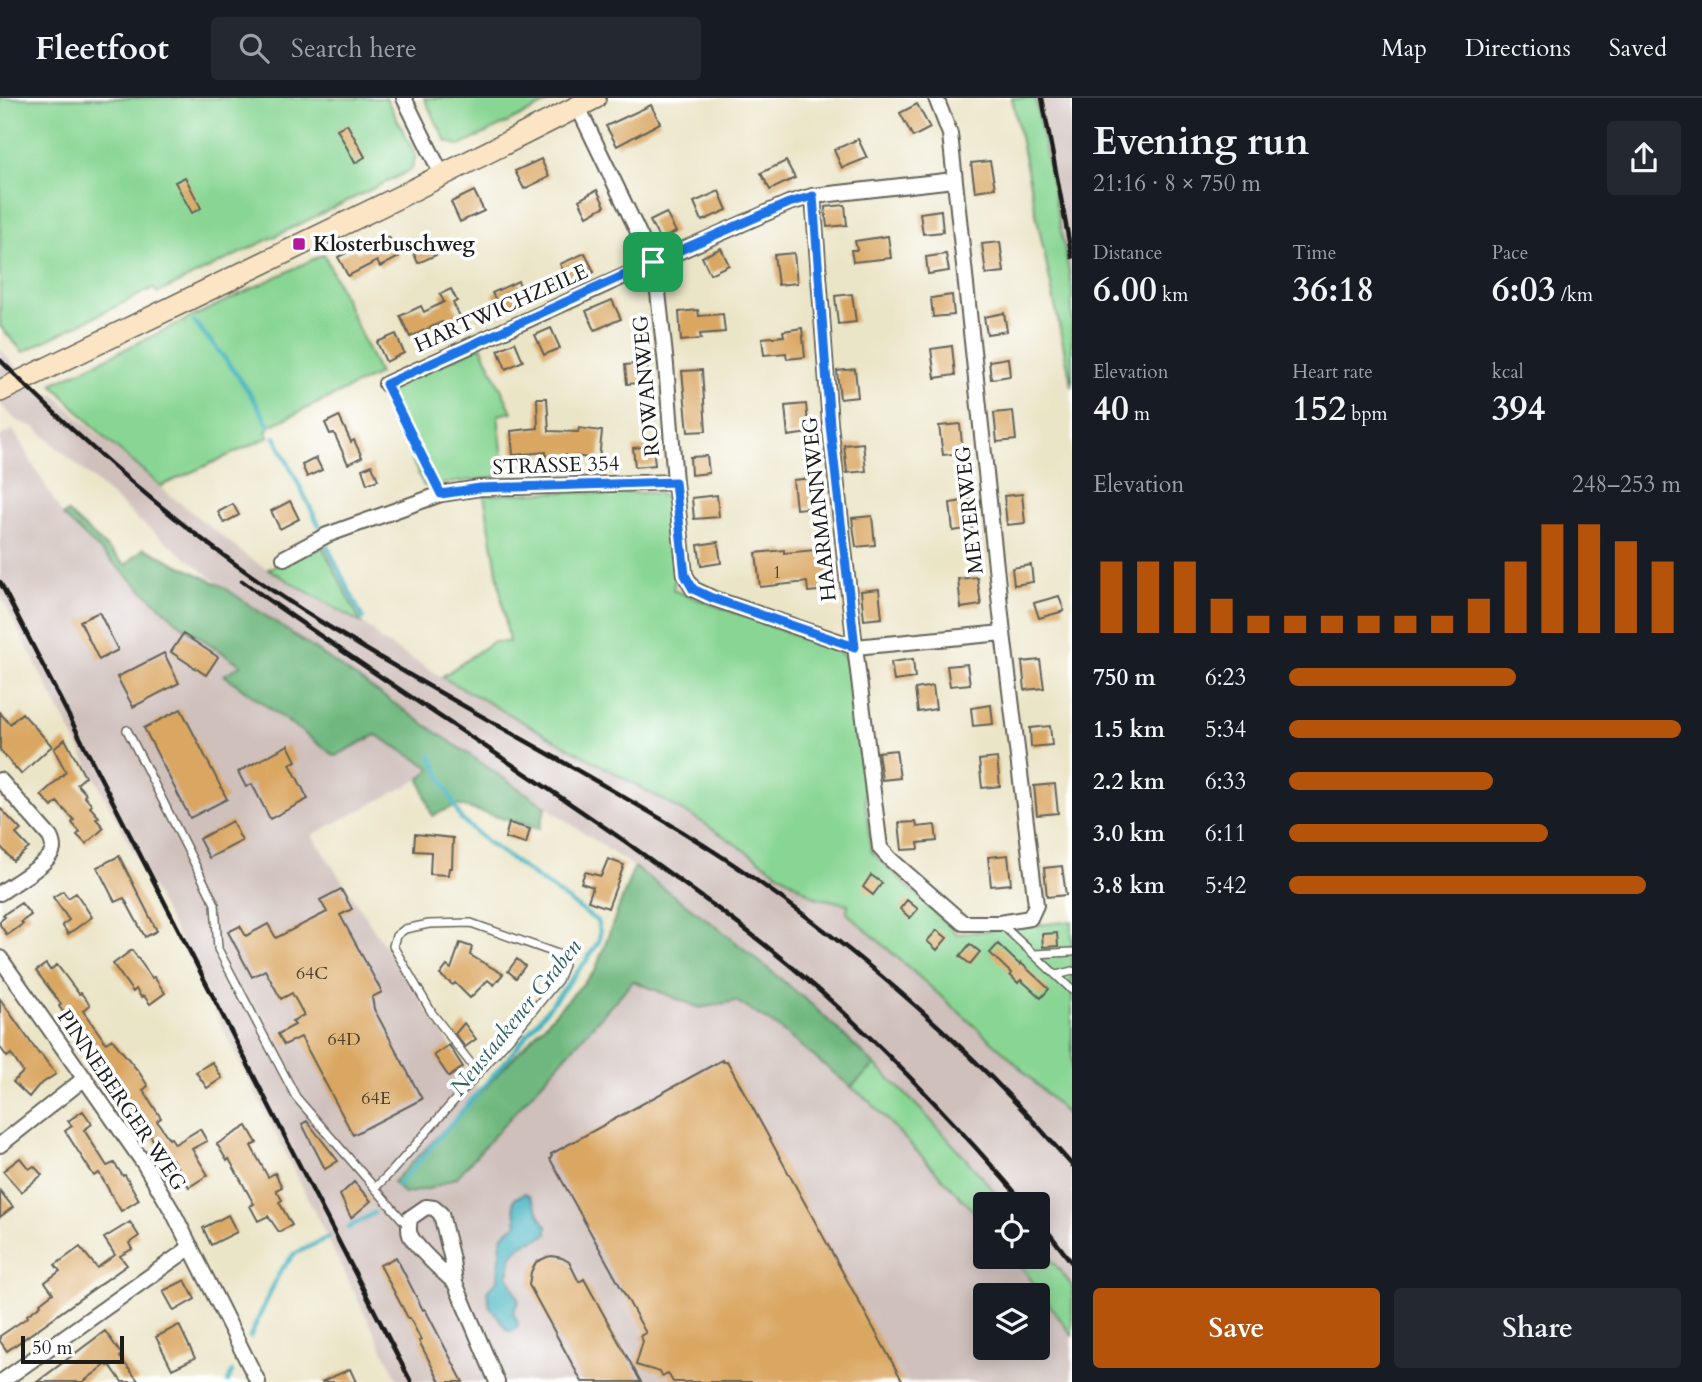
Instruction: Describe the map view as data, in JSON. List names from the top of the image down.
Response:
{
  "streets": {
    "street": [
      "HARTWICHZEILE",
      "ROWANWEG",
      "STRASSE 354",
      "HAARMANNWEG",
      "MEYERWEG",
      "PINNEBERGER WEG"
    ]
  },
  "crossings": [
    ["HARTWICHZEILE", "ROWANWEG"],
    ["HARTWICHZEILE", "HAARMANNWEG"],
    ["HARTWICHZEILE", "MEYERWEG"],
    ["ROWANWEG", "STRASSE 354"],
    ["ROWANWEG", "HAARMANNWEG"],
    ["HAARMANNWEG", "MEYERWEG"]
  ],
  "water": ["Neustaakener Graben"],
  "places": {
    "transit": ["Klosterbuschweg"]
  },
  "house_numbers": [
    "1",
    "64C",
    "64D",
    "64E"
  ],
  "scale_bar": "50 m",
  "page": {
    "header": "Fleetfoot",
    "search": "Search here",
    "nav": ["Map", "Directions", "Saved"],
    "heading": ["Evening run", "21:16 · 8 × 750 m"],
    "stats": [
      ["Distance", "6.00 km"],
      ["Time", "36:18"],
      ["Pace", "6:03 /km"],
      ["Elevation", "40 m"],
      ["Heart rate", "152 bpm"],
      ["kcal", "394"]
    ],
    "chart": ["Elevation", "248–253 m"],
    "list": [
      {
        "name": "750 m",
        "note": "6:23"
      },
      {
        "name": "1.5 km",
        "note": "5:34"
      },
      {
        "name": "2.2 km",
        "note": "6:33"
      },
      {
        "name": "3.0 km",
        "note": "6:11"
      },
      {
        "name": "3.8 km",
        "note": "5:42"
      }
    ],
    "buttons": ["Save", "Share"],
    "scale": "50 m"
  }
}
